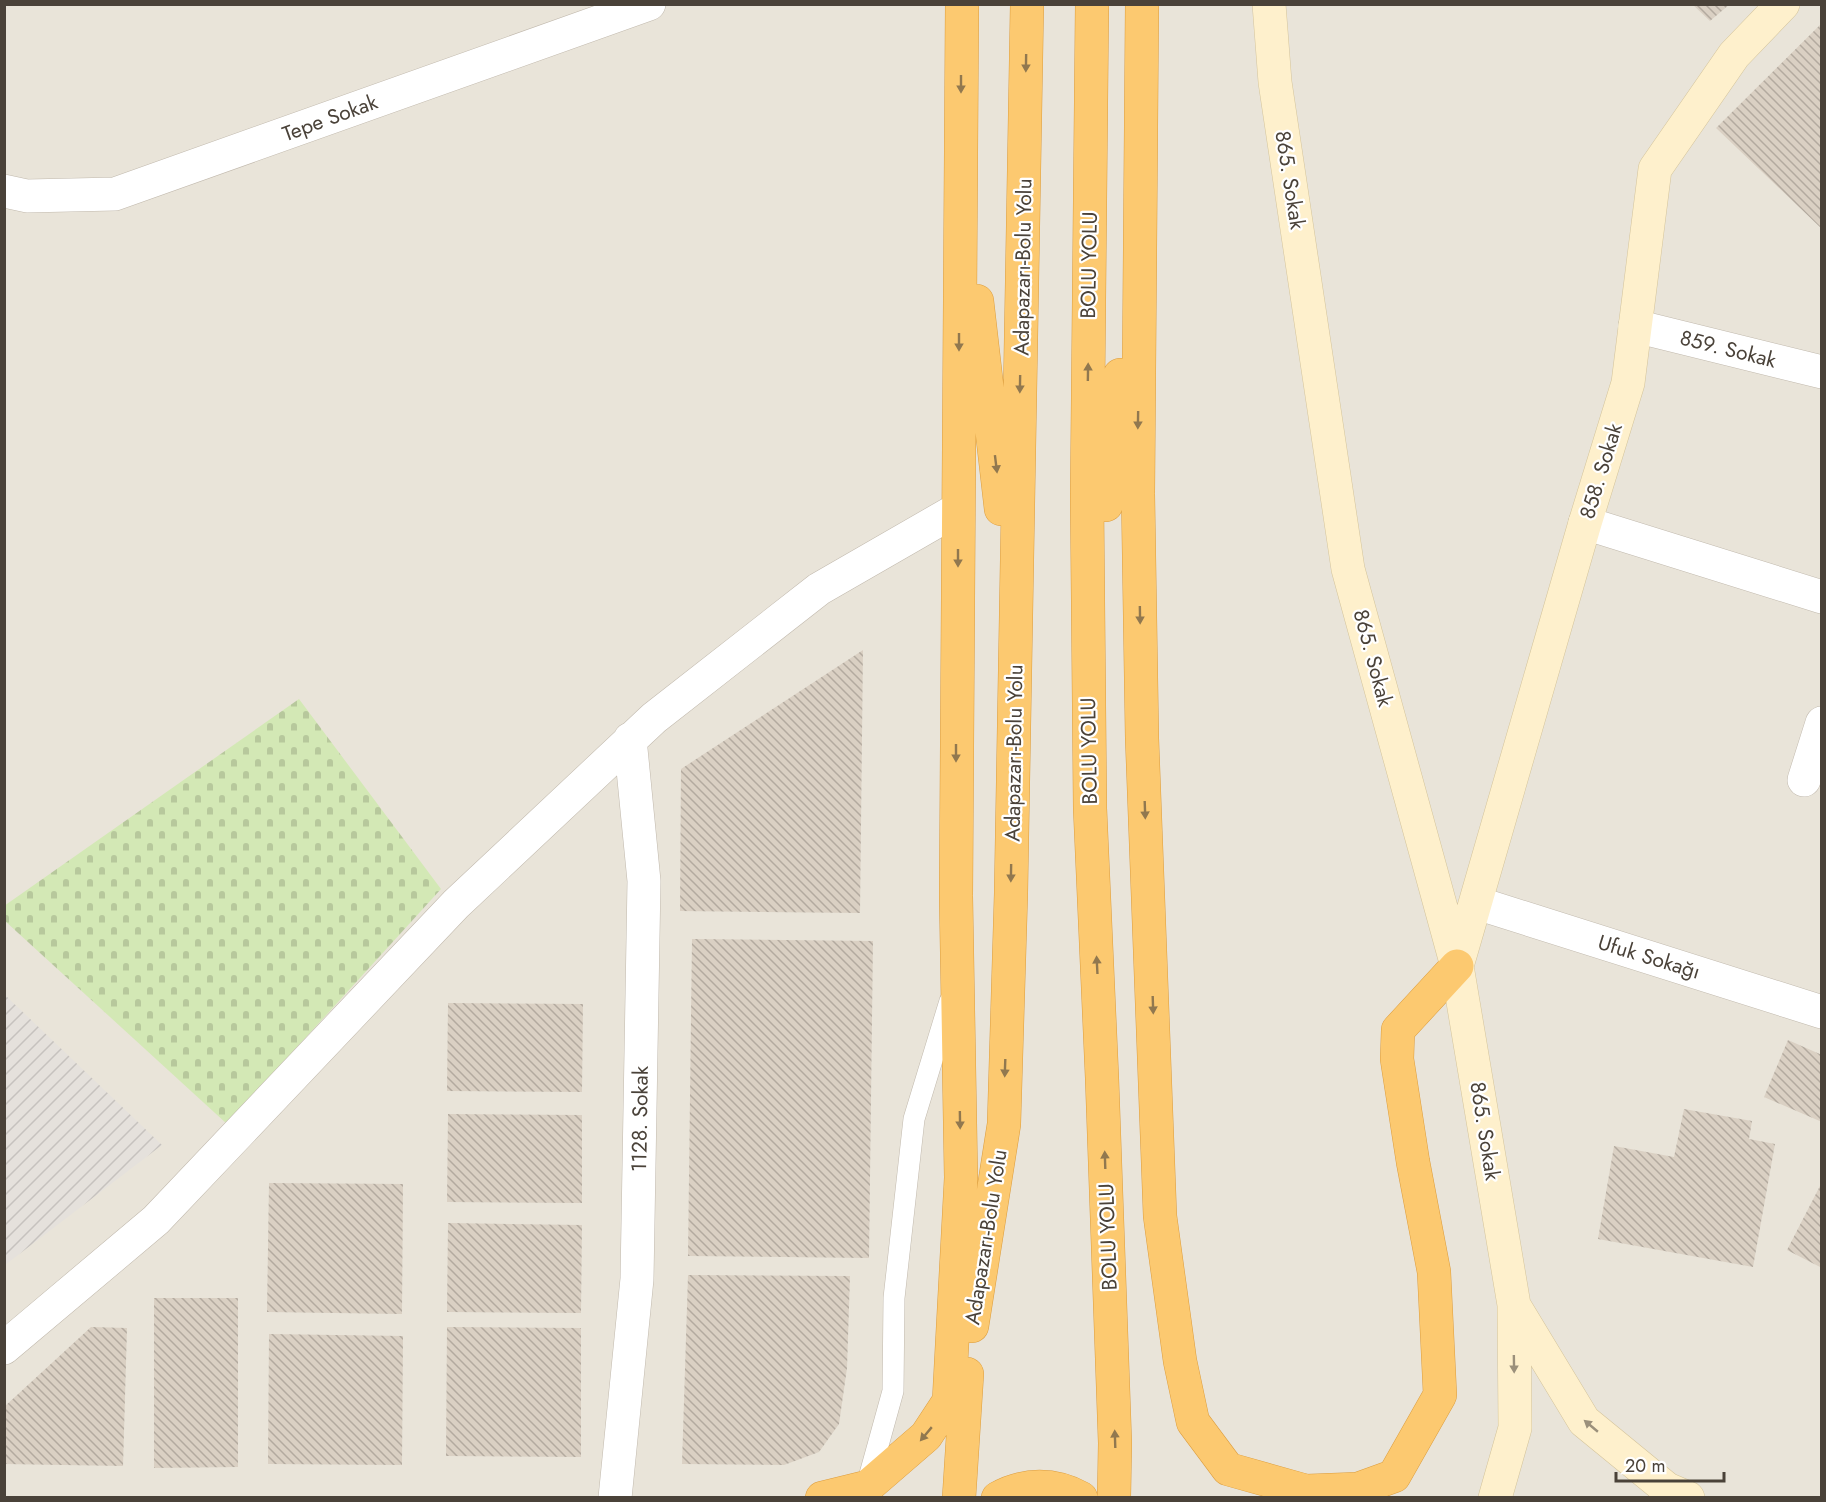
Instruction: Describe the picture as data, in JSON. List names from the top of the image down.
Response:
{
  "streets": {
    "highway": ["BOLU YOLU", "Adapazarı-Bolu Yolu"],
    "main road": ["865. Sokak", "858. Sokak"],
    "street": [
      "Tepe Sokak",
      "859. Sokak",
      "Ufuk Sokağı",
      "1128. Sokak"
    ]
  },
  "crossings": [
    ["865. Sokak", "858. Sokak"],
    ["859. Sokak", "858. Sokak"],
    ["858. Sokak", "Ufuk Sokağı"]
  ],
  "scale_bar": "20 m"
}
